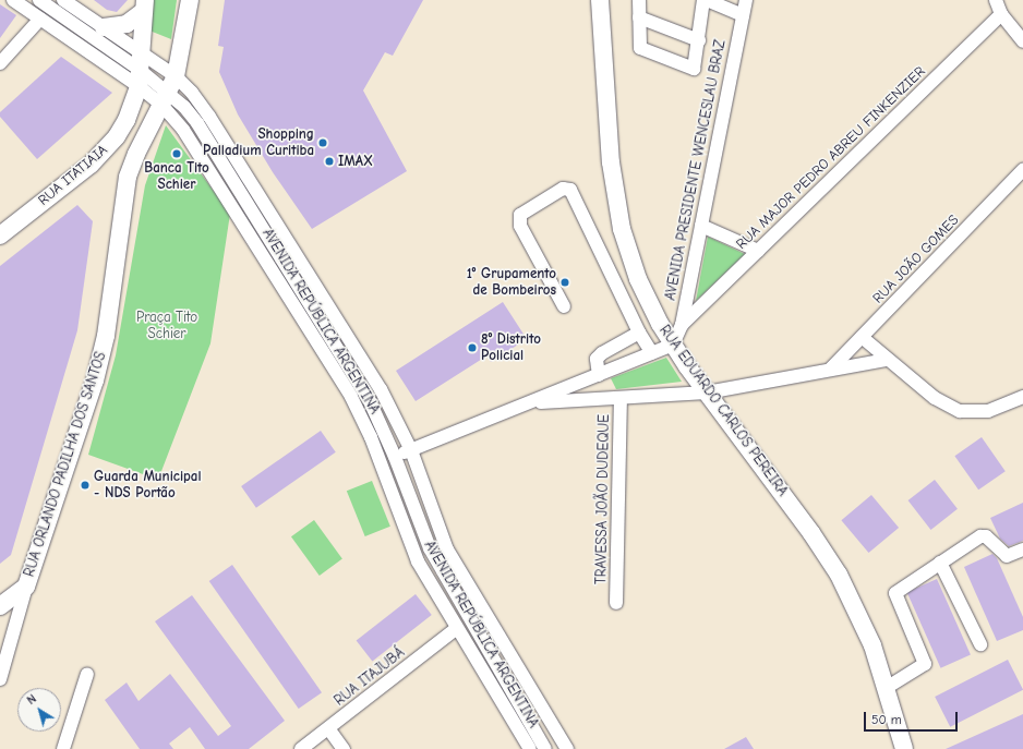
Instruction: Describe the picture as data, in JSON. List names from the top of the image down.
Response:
{
  "streets": {
    "main road": ["RUA ITATIAIA", "RUA EDUARDO CARLOS PEREIRA", "RUA ORLANDO PADILHA DOS SANTOS"],
    "street": [
      "RUA MAJOR PEDRO ABREU FINKENZIER",
      "AVENIDA PRESIDENTE WENCESLAU BRAZ",
      "RUA JOÃO GOMES",
      "AVENIDA REPÚBLICA ARGENTINA",
      "TRAVESSA JOÃO DUDEQUE",
      "RUA ITAJUBÁ"
    ]
  },
  "crossings": [
    ["RUA MAJOR PEDRO ABREU FINKENZIER", "AVENIDA PRESIDENTE WENCESLAU BRAZ"],
    ["AVENIDA PRESIDENTE WENCESLAU BRAZ", "RUA EDUARDO CARLOS PEREIRA"],
    ["RUA ITATIAIA", "AVENIDA REPÚBLICA ARGENTINA"],
    ["AVENIDA REPÚBLICA ARGENTINA", "RUA ORLANDO PADILHA DOS SANTOS"],
    ["AVENIDA REPÚBLICA ARGENTINA", "RUA ITAJUBÁ"]
  ],
  "parks": ["Praça Tito Schier"],
  "places": [
    "Shopping Palladium Curitiba",
    "Banca Tito Schier",
    "IMAX",
    "1° Grupamento de Bombeiros",
    "8° Distrito Policial",
    "Guarda Municipal - NDS Portão"
  ],
  "scale_bar": "50 m",
  "north": "top left"
}
